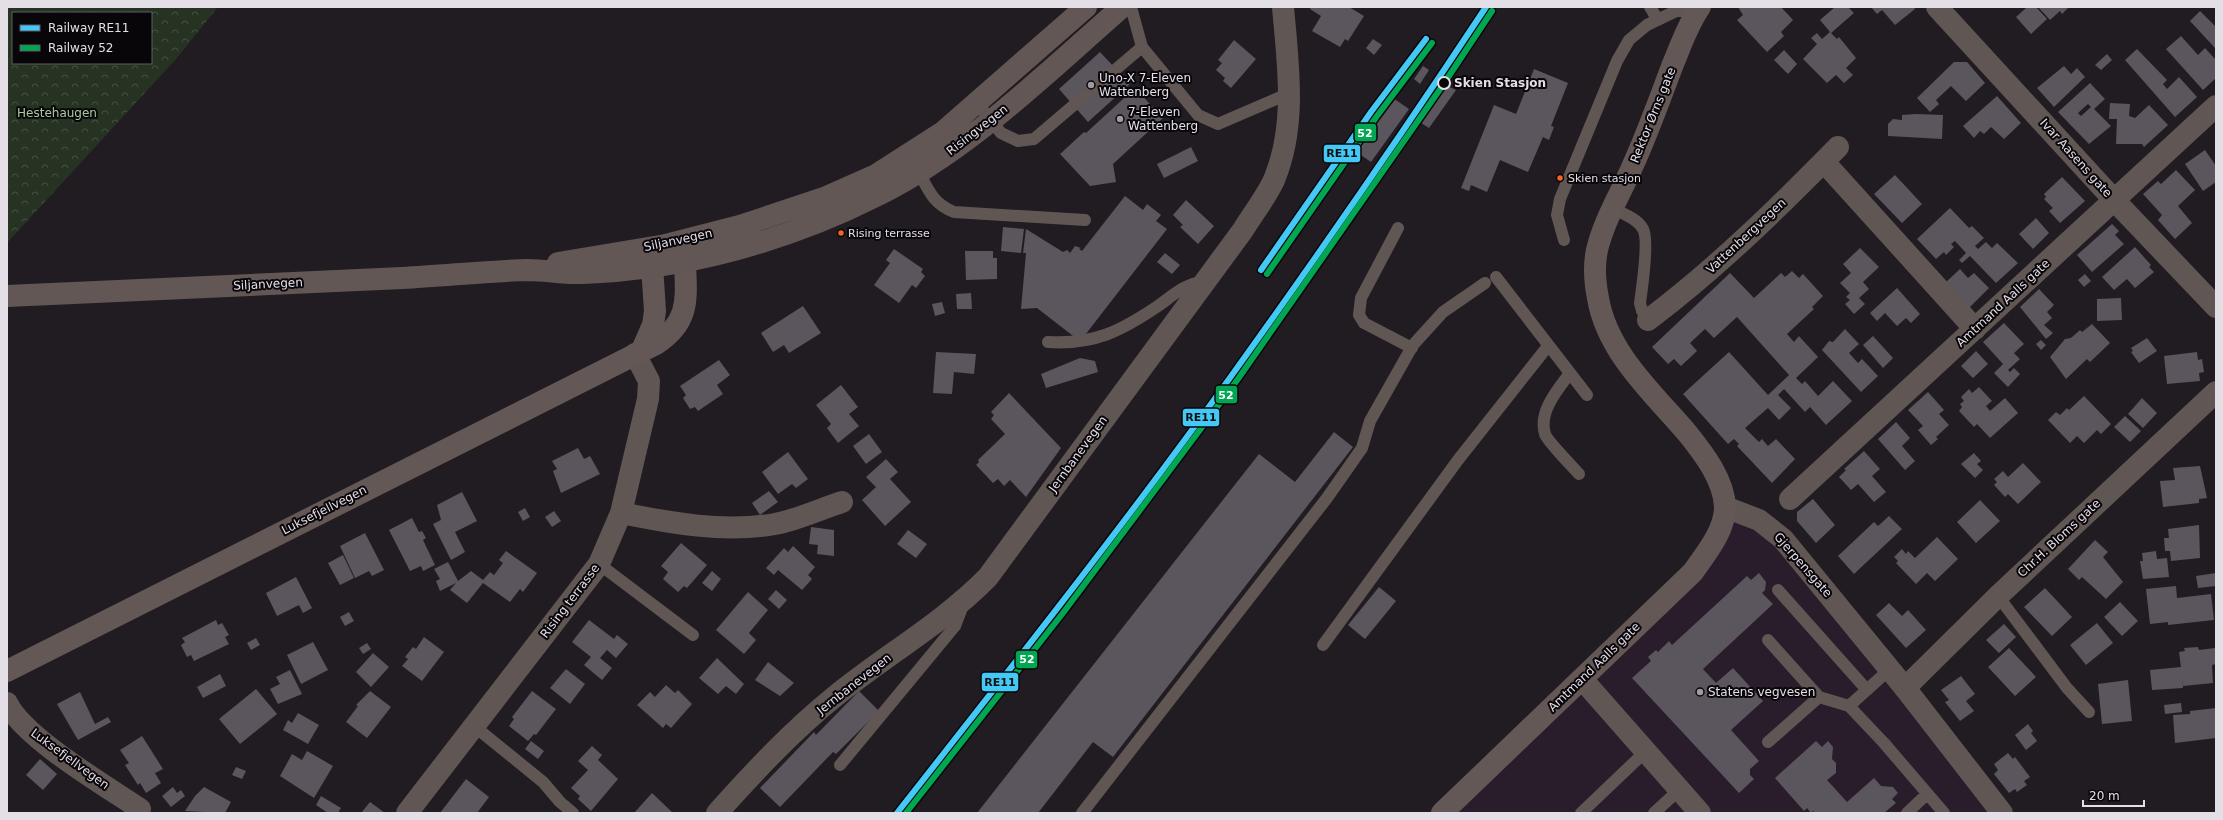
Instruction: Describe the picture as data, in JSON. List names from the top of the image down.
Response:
{
  "streets": {
    "main road": [
      "Rektor Ørns gate",
      "Risingvegen",
      "Siljanvegen",
      "Amtmand Aalls gate",
      "Luksefjellvegen"
    ],
    "street": [
      "Ivar Aasens gate",
      "Vattenbergvegen",
      "Jernbanevegen",
      "Chr.H. Bloms gate",
      "Gjerpensgate",
      "Rising terrasse"
    ]
  },
  "crossings": [
    ["Rektor Ørns gate", "Amtmand Aalls gate"],
    ["Rektor Ørns gate", "Gjerpensgate"],
    ["Risingvegen", "Siljanvegen"],
    ["Ivar Aasens gate", "Amtmand Aalls gate"],
    ["Vattenbergvegen", "Amtmand Aalls gate"],
    ["Siljanvegen", "Luksefjellvegen"],
    ["Amtmand Aalls gate", "Gjerpensgate"],
    ["Luksefjellvegen", "Rising terrasse"],
    ["Chr.H. Bloms gate", "Gjerpensgate"]
  ],
  "parks": ["Hestehaugen"],
  "places": [
    "Skien Stasjon",
    "Uno-X 7-Eleven Wattenberg",
    "7-Eleven Wattenberg",
    "Skien stasjon",
    "Rising terrasse",
    "Statens vegvesen"
  ],
  "lines": ["rail line RE11", "rail line 52"],
  "legend": ["Railway RE11", "Railway 52"],
  "scale_bar": "20 m"
}
